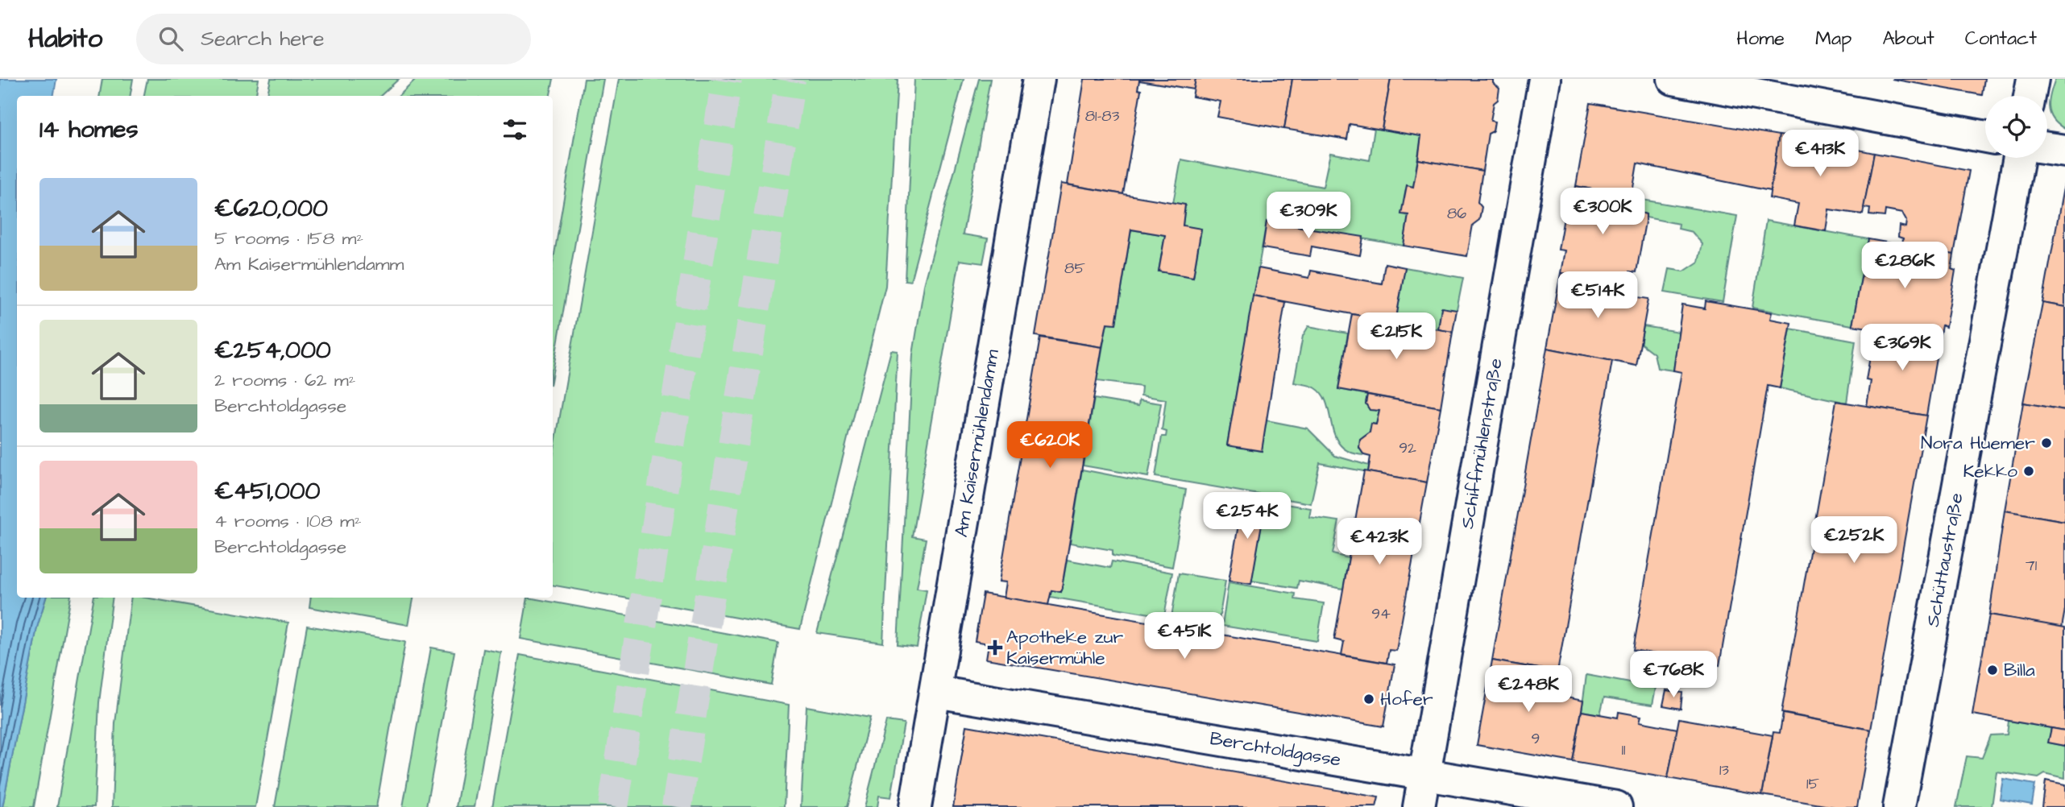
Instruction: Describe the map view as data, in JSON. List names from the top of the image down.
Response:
{
  "streets": {
    "street": [
      "Am Kaisermühlendamm",
      "Schiffmühlenstraße",
      "Schüttaustraße",
      "Berchtoldgasse"
    ]
  },
  "crossings": [
    ["Am Kaisermühlendamm", "Berchtoldgasse"],
    ["Schiffmühlenstraße", "Berchtoldgasse"]
  ],
  "places": {
    "other": [
      "Nora Huemer",
      "Kekko",
      "Billa",
      "Hofer"
    ],
    "health": ["Apotheke zur Kaisermühle"]
  },
  "house_numbers": [
    "81-83",
    "86",
    "85",
    "92",
    "71",
    "94",
    "9",
    "11",
    "13",
    "15"
  ],
  "page": {
    "header": "Habito",
    "search": "Search here",
    "nav": [
      "Home",
      "Map",
      "About",
      "Contact"
    ],
    "heading": "14 homes",
    "price": [
      "€413K",
      "€300K",
      "€309K",
      "€286K",
      "€514K",
      "€215K",
      "€369K",
      "€620K",
      "€254K",
      "€252K",
      "€423K",
      "€451K",
      "€768K",
      "€248K"
    ],
    "list": [
      {
        "name": "€620,000",
        "note": "5 rooms · 158 m² · Am Kaisermühlendamm"
      },
      {
        "name": "€254,000",
        "note": "2 rooms · 62 m² · Berchtoldgasse"
      },
      {
        "name": "€451,000",
        "note": "4 rooms · 108 m² · Berchtoldgasse"
      }
    ]
  }
}
